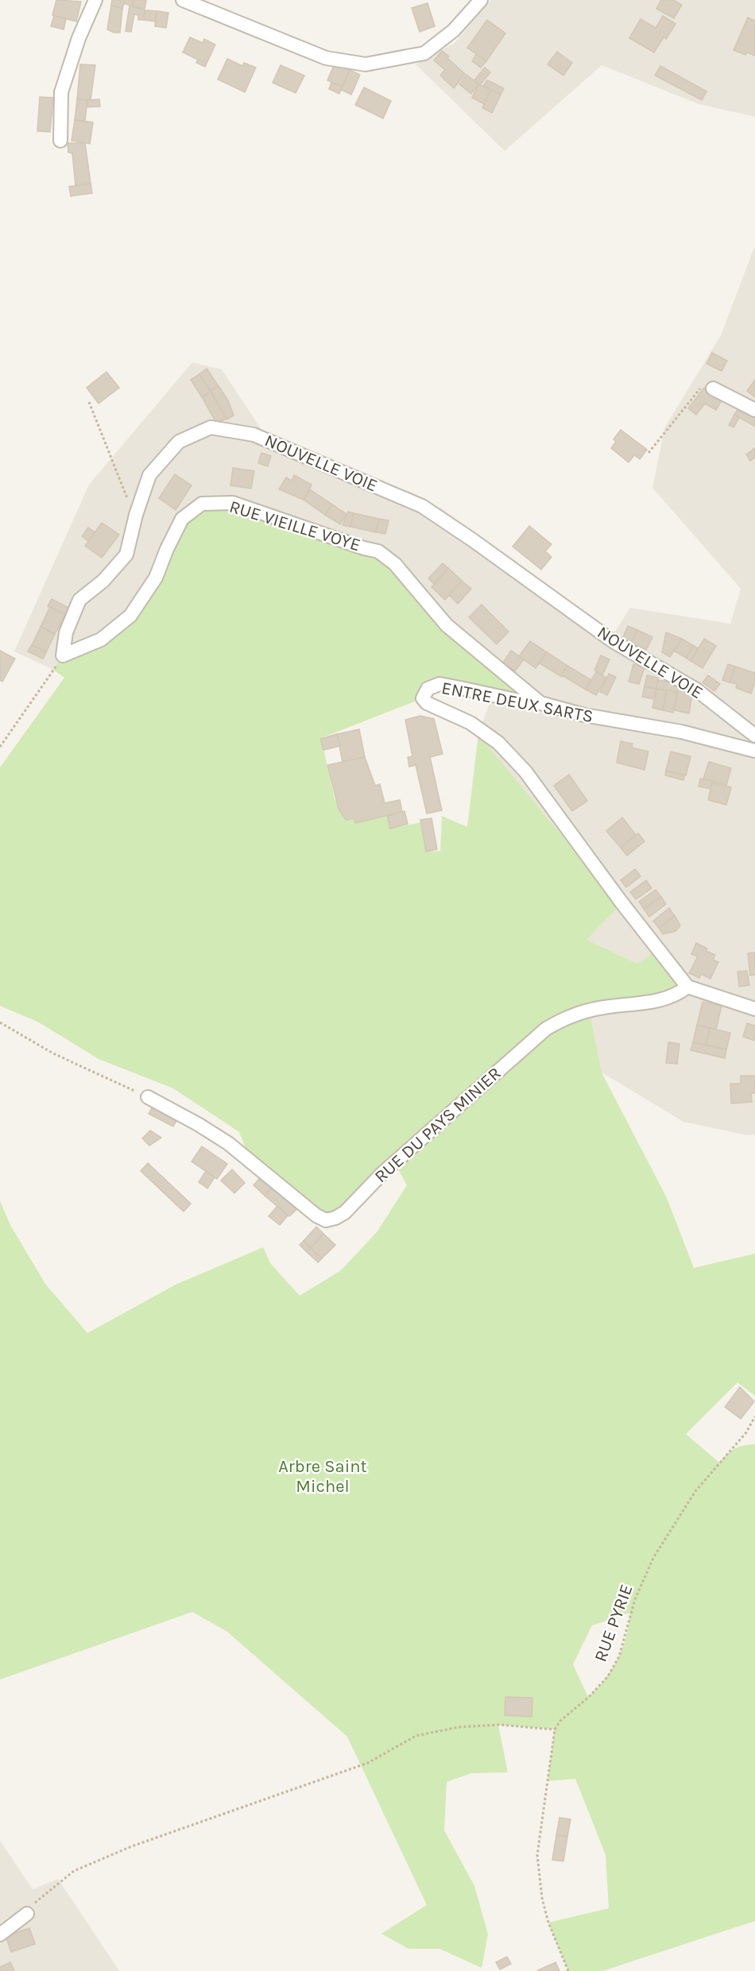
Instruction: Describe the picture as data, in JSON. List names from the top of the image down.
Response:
{
  "streets": {
    "street": [
      "NOUVELLE VOIE",
      "RUE VIEILLE VOYE",
      "ENTRE DEUX SARTS",
      "RUE DU PAYS MINIER"
    ],
    "path": ["RUE PYRIE"]
  },
  "crossings": [
    ["NOUVELLE VOIE", "RUE VIEILLE VOYE"],
    ["RUE VIEILLE VOYE", "ENTRE DEUX SARTS"],
    ["ENTRE DEUX SARTS", "RUE DU PAYS MINIER"]
  ],
  "parks": ["Arbre Saint Michel"]
}
